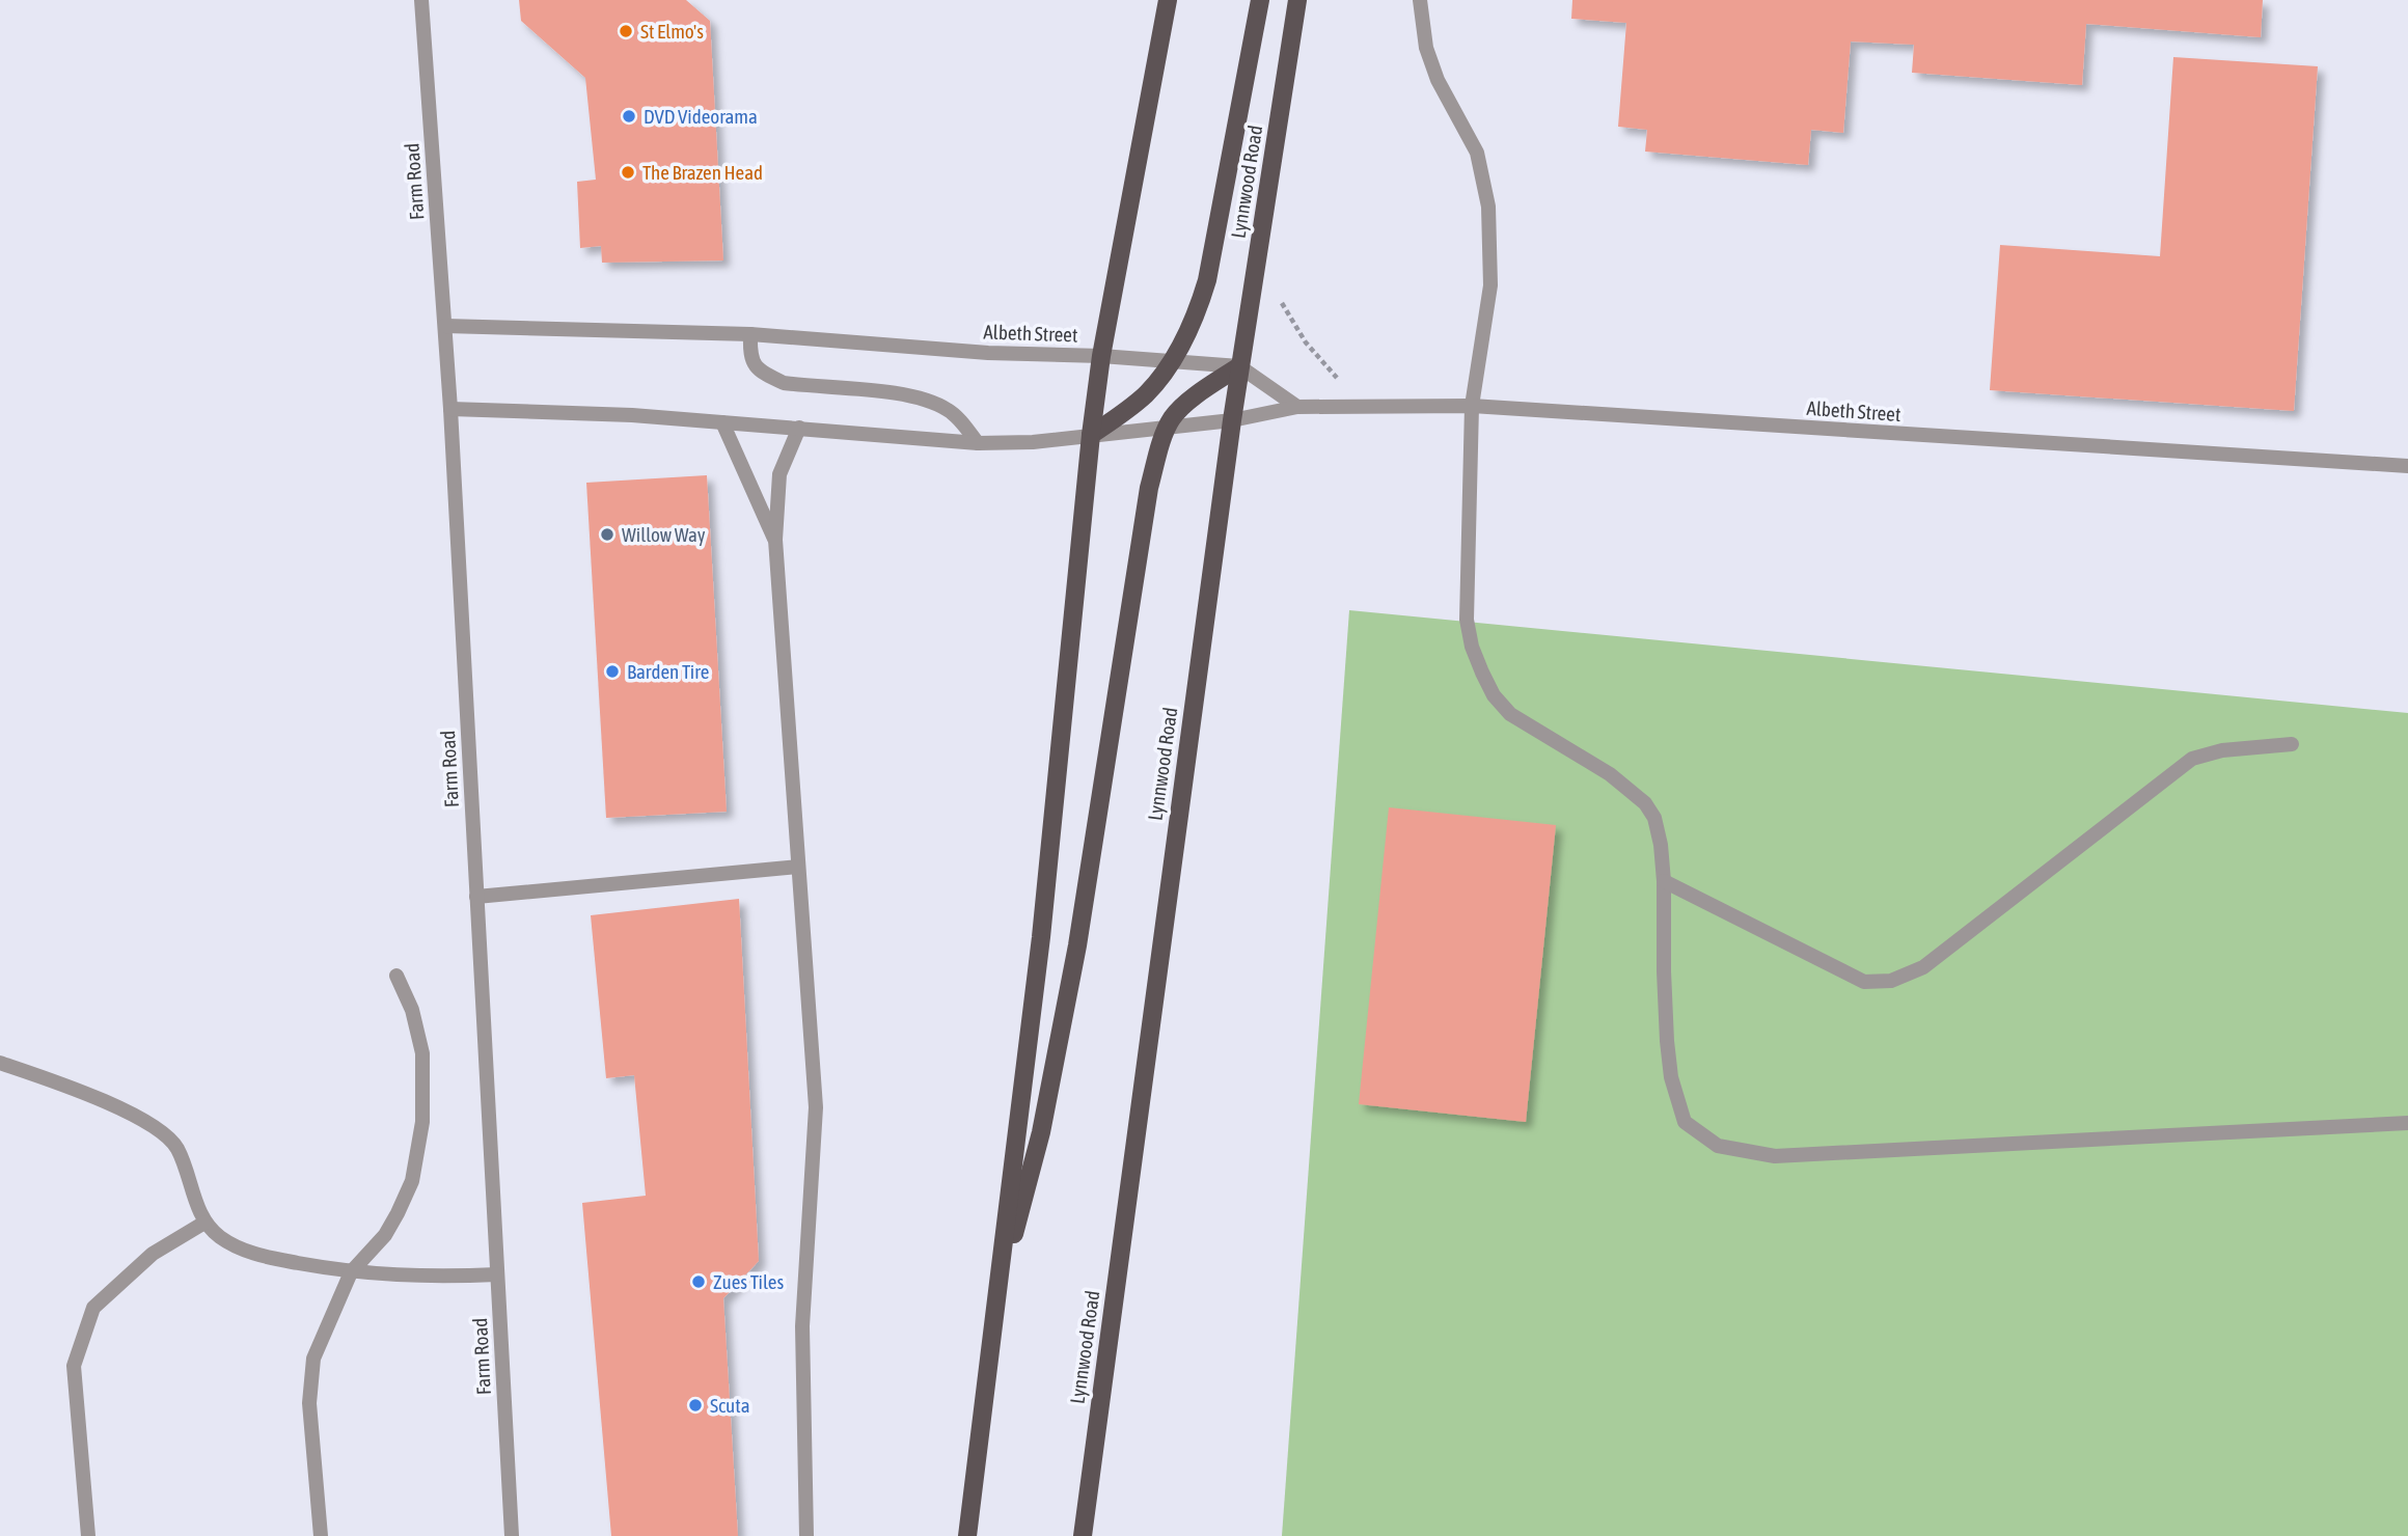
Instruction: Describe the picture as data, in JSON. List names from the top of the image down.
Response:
{
  "streets": {
    "main road": ["Lynnwood Road"],
    "street": ["Farm Road", "Albeth Street"]
  },
  "crossings": [
    ["Farm Road", "Albeth Street"],
    ["Lynnwood Road", "Albeth Street"]
  ],
  "places": [
    "St Elmo's",
    "DVD Videorama",
    "The Brazen Head",
    "Willow Way",
    "Barden Tire",
    "Zues Tiles",
    "Scuta"
  ]
}
